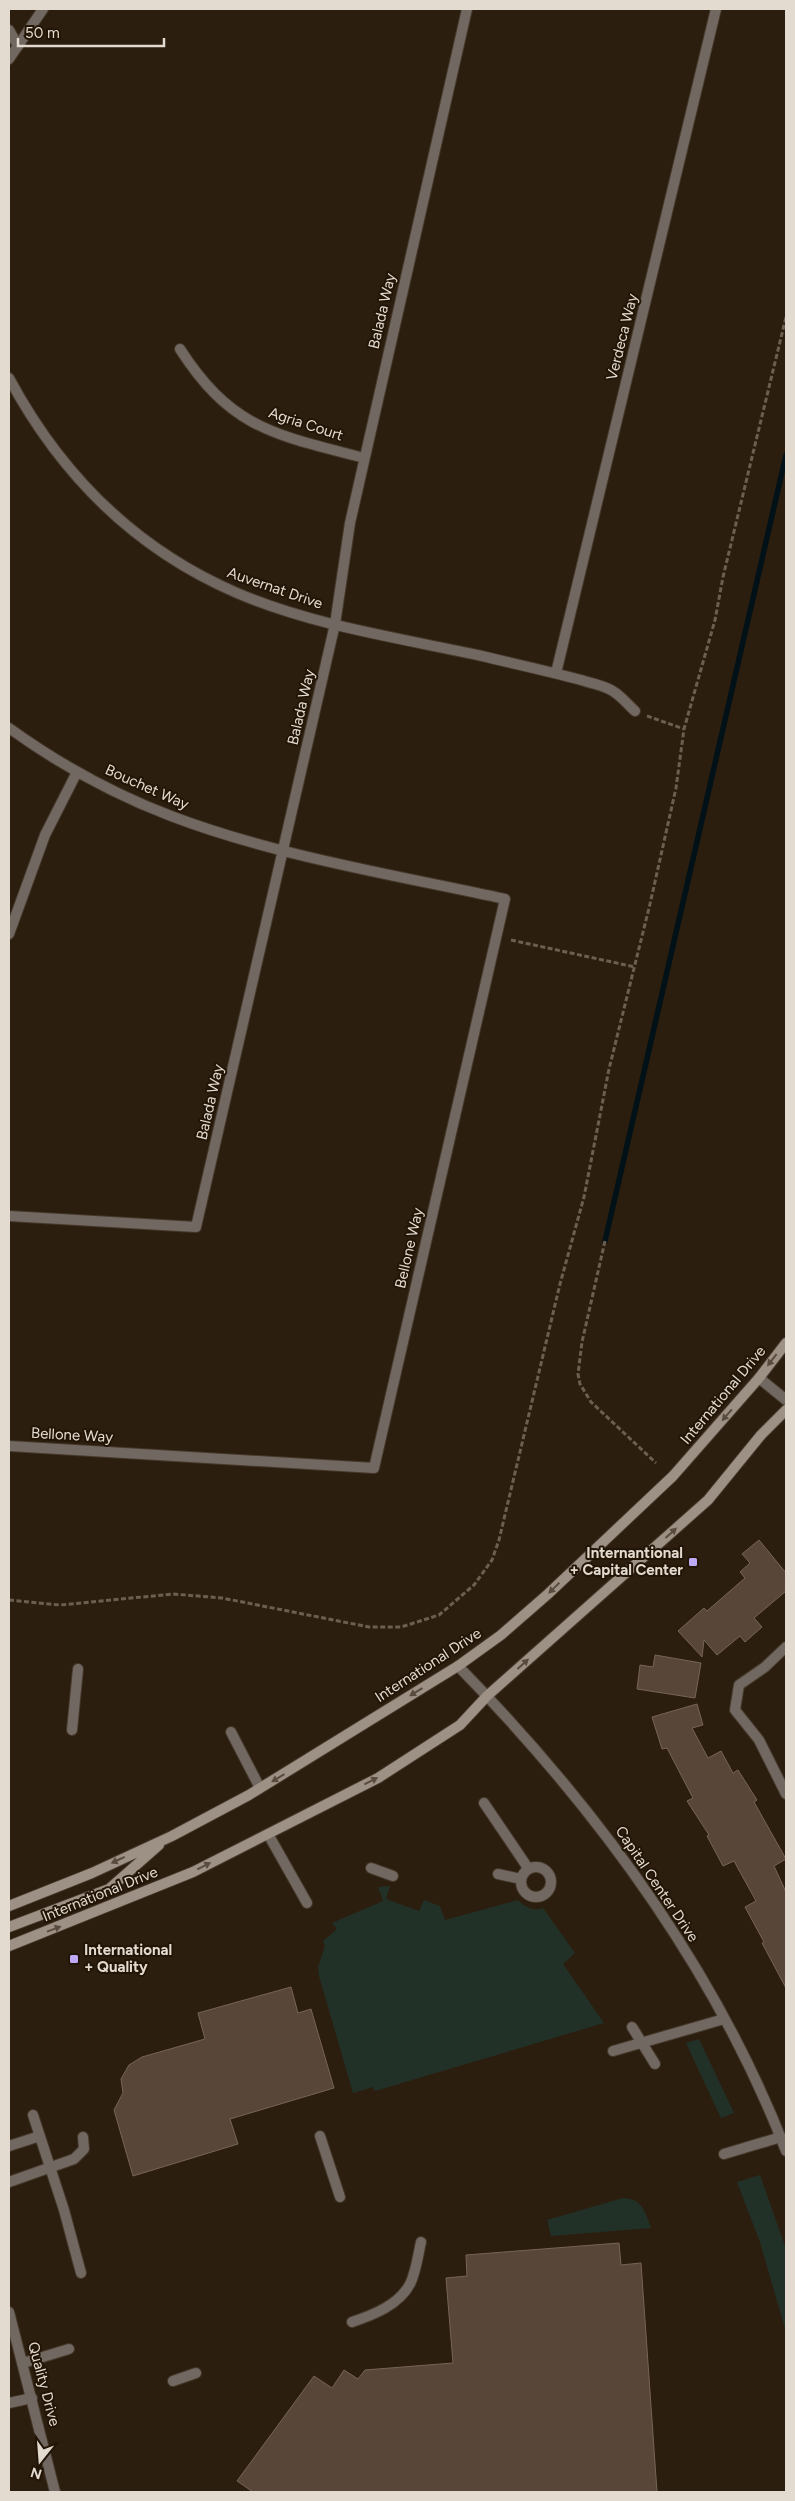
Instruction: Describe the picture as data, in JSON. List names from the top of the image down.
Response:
{
  "streets": {
    "main road": ["International Drive"],
    "street": [
      "Balada Way",
      "Verdeca Way",
      "Agria Court",
      "Auvernat Drive",
      "Bouchet Way",
      "Bellone Way",
      "Capital Center Drive",
      "Quality Drive"
    ]
  },
  "crossings": [
    ["Balada Way", "Agria Court"],
    ["Balada Way", "Auvernat Drive"],
    ["Balada Way", "Bouchet Way"],
    ["Balada Way", "Bellone Way"],
    ["Verdeca Way", "Auvernat Drive"],
    ["Bouchet Way", "Bellone Way"],
    ["International Drive", "Capital Center Drive"]
  ],
  "places": {
    "transit": ["Internantional + Capital Center", "International + Quality"]
  },
  "scale_bar": "50 m",
  "north": "bottom"
}
